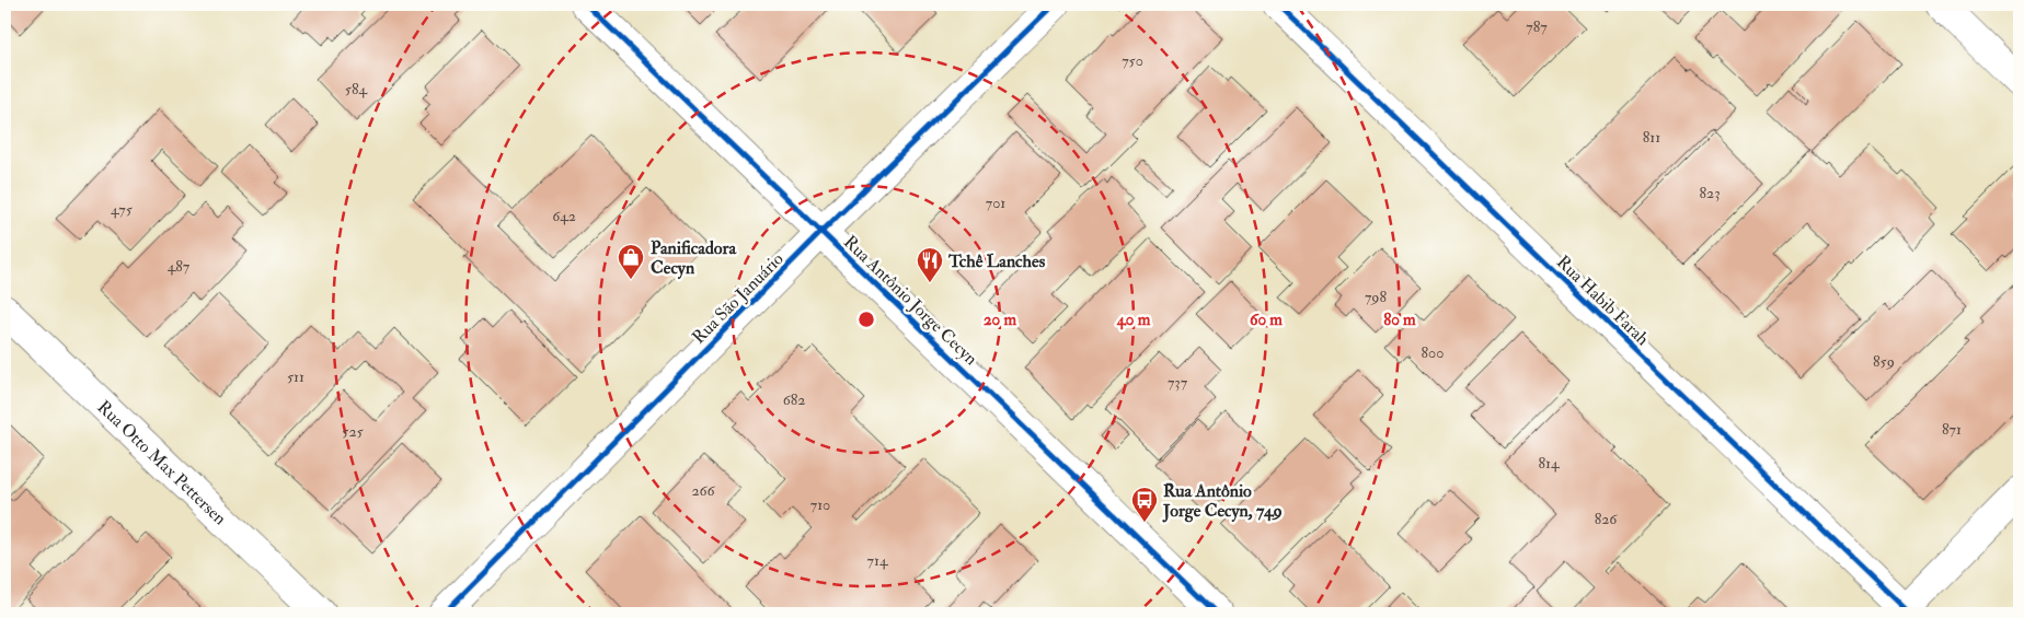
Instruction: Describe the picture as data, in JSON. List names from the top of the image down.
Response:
{
  "streets": {
    "street": [
      "Rua São Januário",
      "Rua Antônio Jorge Cecyn",
      "Rua Habib Farah",
      "Rua Otto Max Pettersen"
    ]
  },
  "crossings": [
    ["Rua São Januário", "Rua Antônio Jorge Cecyn"]
  ],
  "places": {
    "shop": ["Panificadora Cecyn"],
    "restaurant": ["Tchê Lanches"],
    "bus stop": ["Rua Antônio Jorge Cecyn, 749"]
  },
  "house_numbers": [
    "787",
    "750",
    "584",
    "811",
    "823",
    "701",
    "475",
    "642",
    "487",
    "798",
    "800",
    "859",
    "511",
    "737",
    "682",
    "871",
    "525",
    "814",
    "266",
    "710",
    "826",
    "714"
  ],
  "rings": [
    "20 m",
    "40 m",
    "60 m",
    "80 m"
  ]
}
